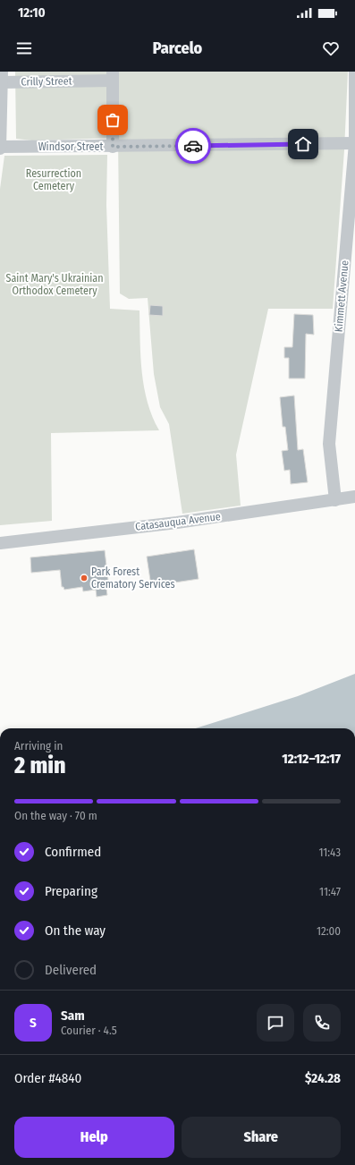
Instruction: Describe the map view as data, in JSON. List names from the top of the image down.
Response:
{
  "streets": {
    "street": [
      "Crilly Street",
      "Windsor Street",
      "Kimmett Avenue",
      "Catasauqua Avenue"
    ]
  },
  "crossings": [
    ["Crilly Street", "Windsor Street"],
    ["Windsor Street", "Kimmett Avenue"],
    ["Kimmett Avenue", "Catasauqua Avenue"]
  ],
  "parks": ["Resurrection Cemetery", "Saint Mary's Ukrainian Orthodox Cemetery"],
  "places": ["Park Forest Crematory Services"],
  "page": {
    "status": "12:10",
    "header": "Parcelo",
    "heading": ["2 min", "Arriving in", "12:12–12:17"],
    "panel": [
      "Sam",
      "Courier · 4.5",
      "Order #4840",
      "$24.28"
    ],
    "bar": "On the way · 70 m",
    "list": [
      ["Confirmed", "11:43"],
      ["Preparing", "11:47"],
      ["On the way", "12:00"],
      "Delivered"
    ],
    "round": "S",
    "buttons": ["Help", "Share"]
  }
}
